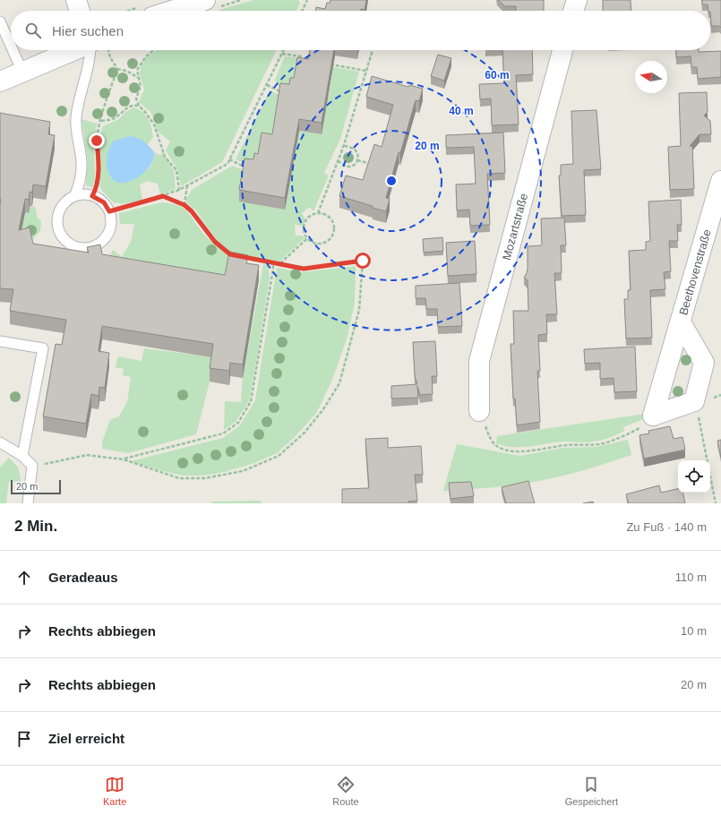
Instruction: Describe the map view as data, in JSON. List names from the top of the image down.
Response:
{
  "streets": {
    "street": ["Mozartstraße", "Beethovenstraße"]
  },
  "scale_bar": "20 m",
  "north": "left",
  "page": {
    "search": "Hier suchen",
    "scale": "20 m",
    "heading": ["2 Min.", "Zu Fuß · 140 m"],
    "list": [
      ["Geradeaus", "110 m"],
      ["Rechts abbiegen", "10 m"],
      ["Rechts abbiegen", "20 m"],
      "Ziel erreicht"
    ],
    "nav": ["Karte", "Route", "Gespeichert"]
  },
  "rings": ["60 m", "40 m", "20 m"]
}
